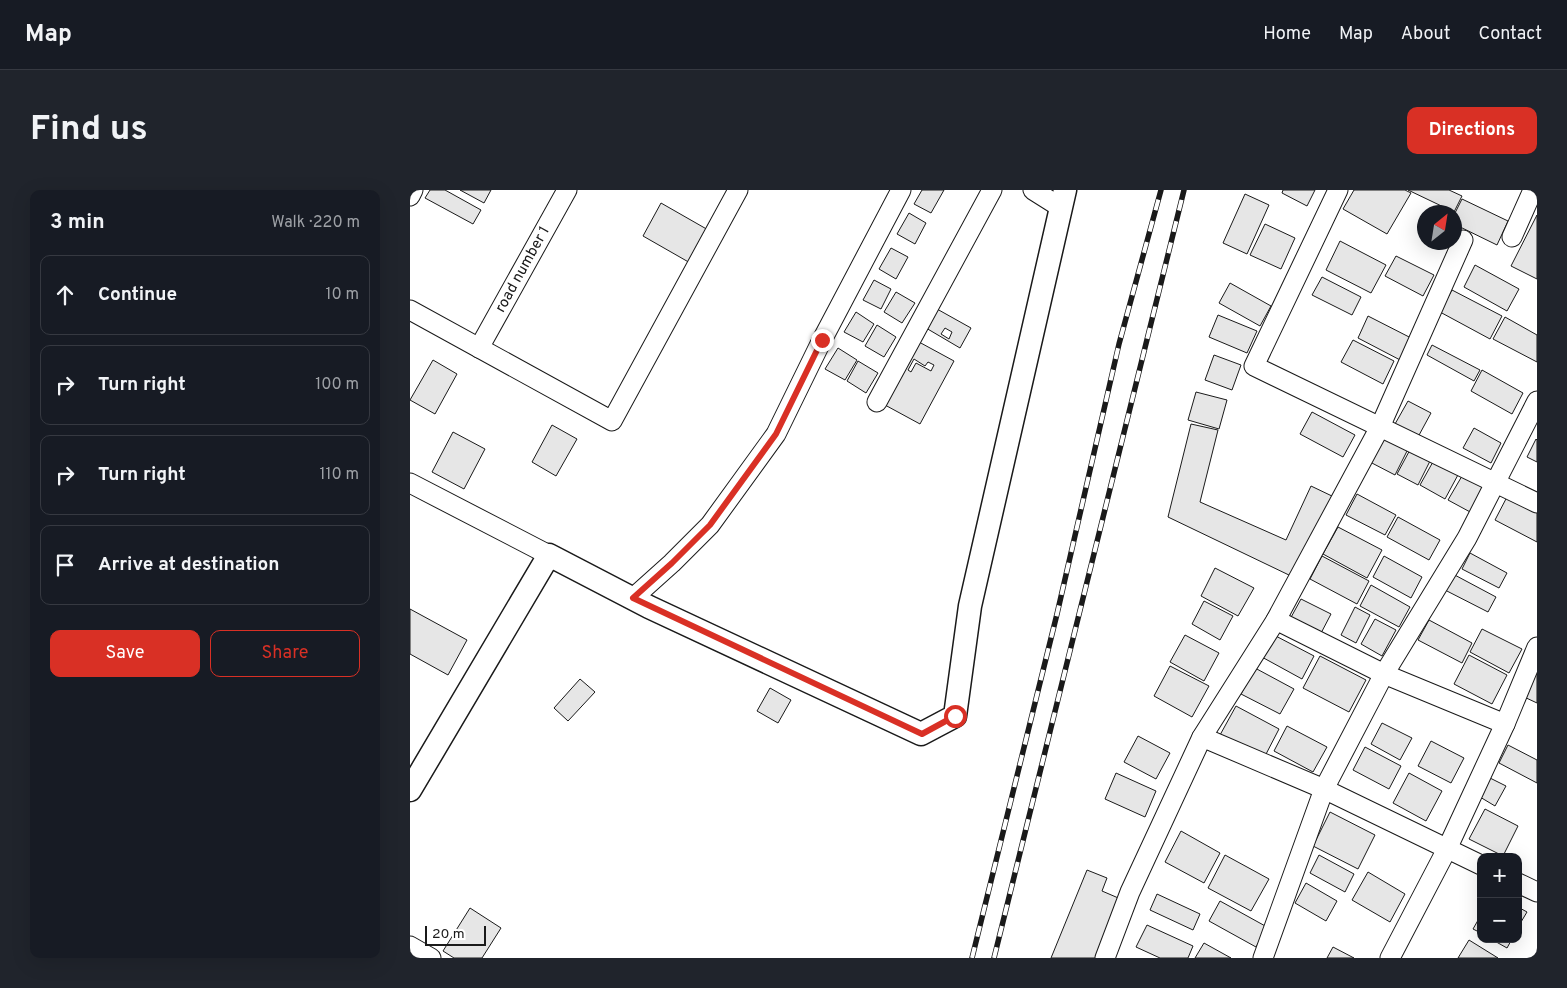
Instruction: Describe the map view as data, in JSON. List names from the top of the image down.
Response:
{
  "streets": {
    "street": ["road number 1"]
  },
  "scale_bar": "20 m",
  "north": "top right",
  "page": {
    "header": "Map",
    "nav": [
      "Home",
      "Map",
      "About",
      "Contact"
    ],
    "buttons": [
      "Directions",
      ["Save", "Share"]
    ],
    "title": "Find us",
    "heading": ["3 min", "Walk · 220 m"],
    "list": [
      ["Continue", "10 m"],
      ["Turn right", "100 m"],
      ["Turn right", "110 m"],
      "Arrive at destination"
    ],
    "map_buttons": ["+", "−"],
    "scale": "20 m"
  }
}
